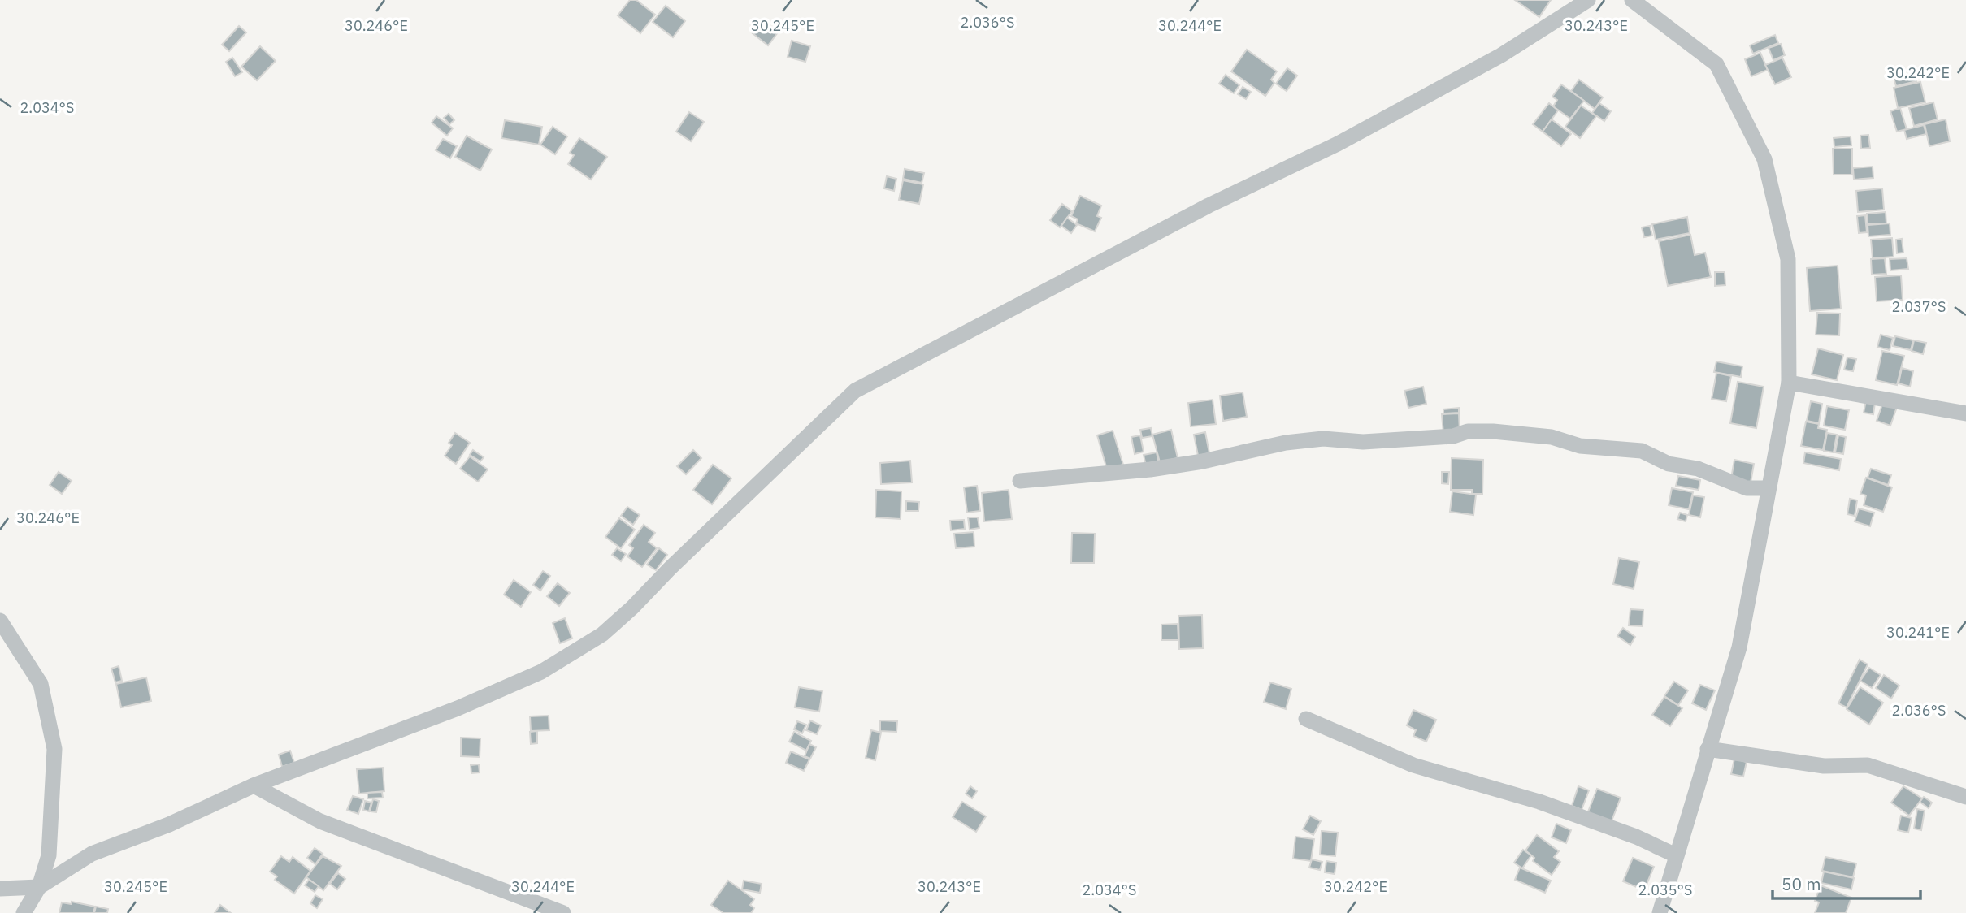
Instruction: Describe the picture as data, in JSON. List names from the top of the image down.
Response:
{
  "scale_bar": "50 m",
  "coordinates": [
    "2.036°S",
    "30.243°E",
    "30.246°E",
    "30.245°E",
    "30.244°E",
    "30.242°E",
    "2.034°S",
    "2.037°S",
    "30.241°E",
    "2.035°S"
  ]
}
